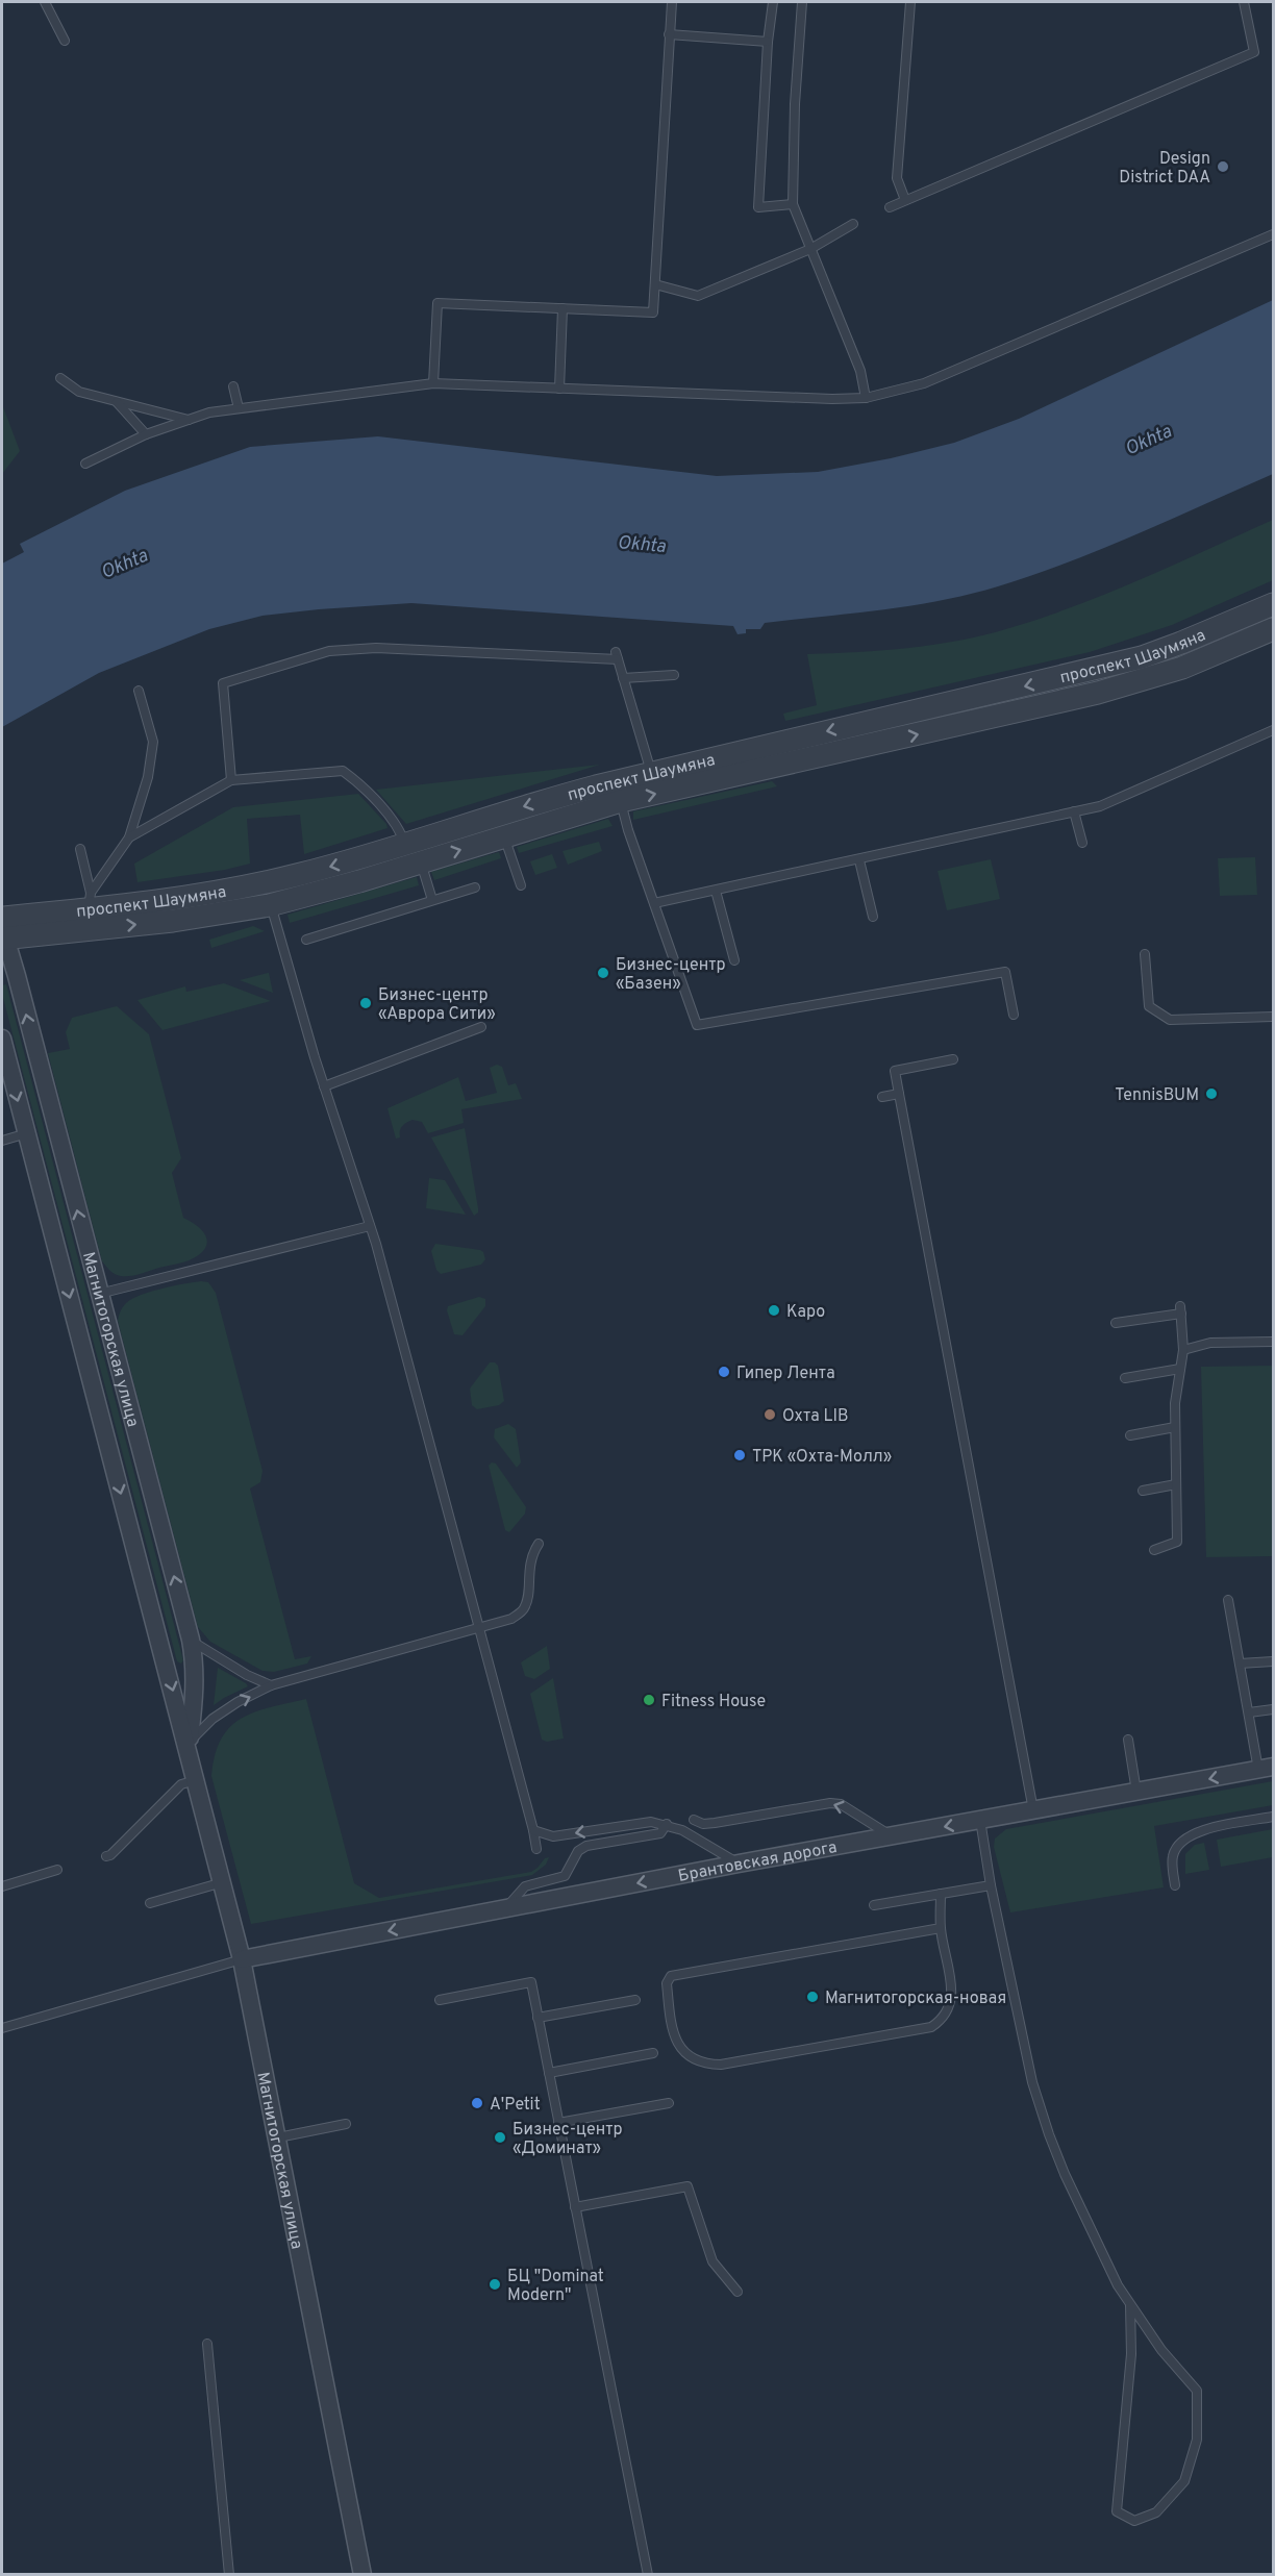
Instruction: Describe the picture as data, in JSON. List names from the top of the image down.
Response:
{
  "streets": {
    "street": ["проспект Шаумяна", "Магнитогорская улица", "Брантовская дорога"]
  },
  "crossings": [
    ["проспект Шаумяна", "Магнитогорская улица"],
    ["Магнитогорская улица", "Брантовская дорога"]
  ],
  "one_way": ["Брантовская дорога"],
  "water": ["Okhta"],
  "places": [
    "Design District DAA",
    "Бизнес-центр «Базен»",
    "Бизнес-центр «Аврора Сити»",
    "TennisBUM",
    "Каро",
    "Гипер Лента",
    "Охта LIB",
    "ТРК «Охта-Молл»",
    "Fitness House",
    "Магнитогорская-новая",
    "A'Petit",
    "Бизнес-центр «Доминат»",
    "БЦ \"Dominat Modern\""
  ]
}
